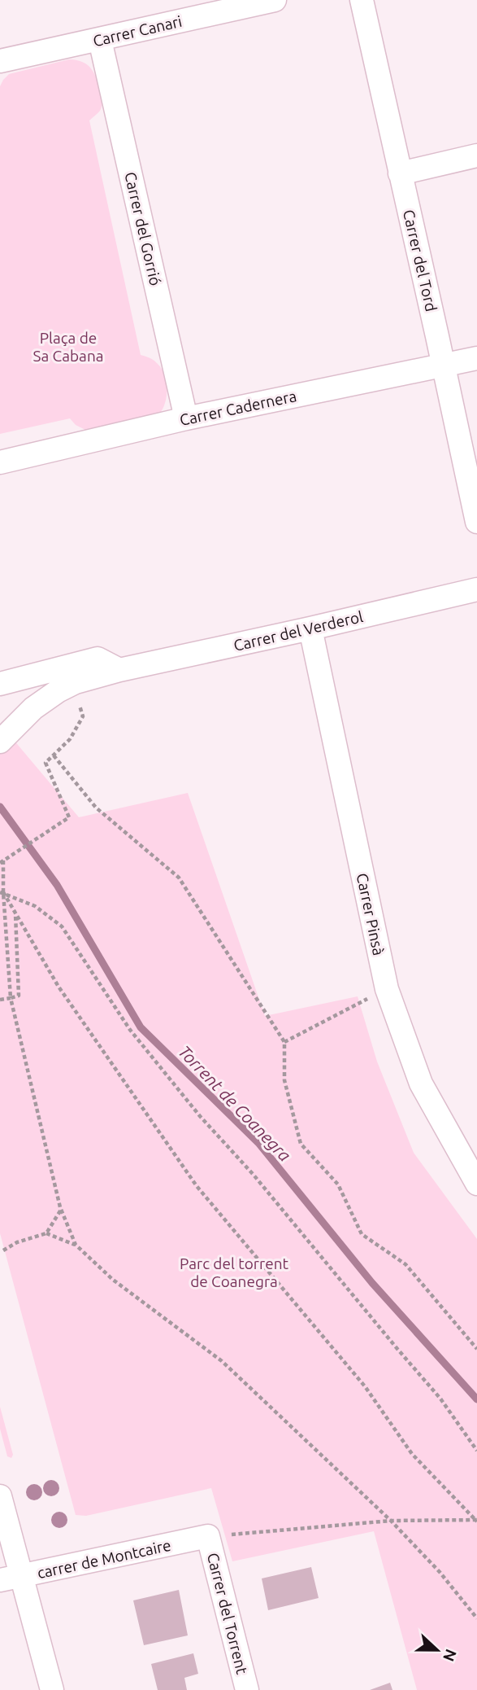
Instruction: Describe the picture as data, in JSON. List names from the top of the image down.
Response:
{
  "streets": {
    "street": [
      "Carrer Canari",
      "Carrer del Gorrió",
      "Carrer del Tord",
      "Carrer Cadernera",
      "Carrer del Verderol",
      "Carrer Pinsà",
      "carrer de Montcaire",
      "Carrer del Torrent"
    ]
  },
  "crossings": [
    ["Carrer Canari", "Carrer del Gorrió"],
    ["Carrer del Gorrió", "Carrer Cadernera"],
    ["Carrer del Tord", "Carrer Cadernera"],
    ["Carrer del Verderol", "Carrer Pinsà"],
    ["carrer de Montcaire", "Carrer del Torrent"]
  ],
  "water": ["Torrent de Coanegra"],
  "parks": ["Plaça de Sa Cabana", "Parc del torrent de Coanegra"],
  "north": "right"
}
